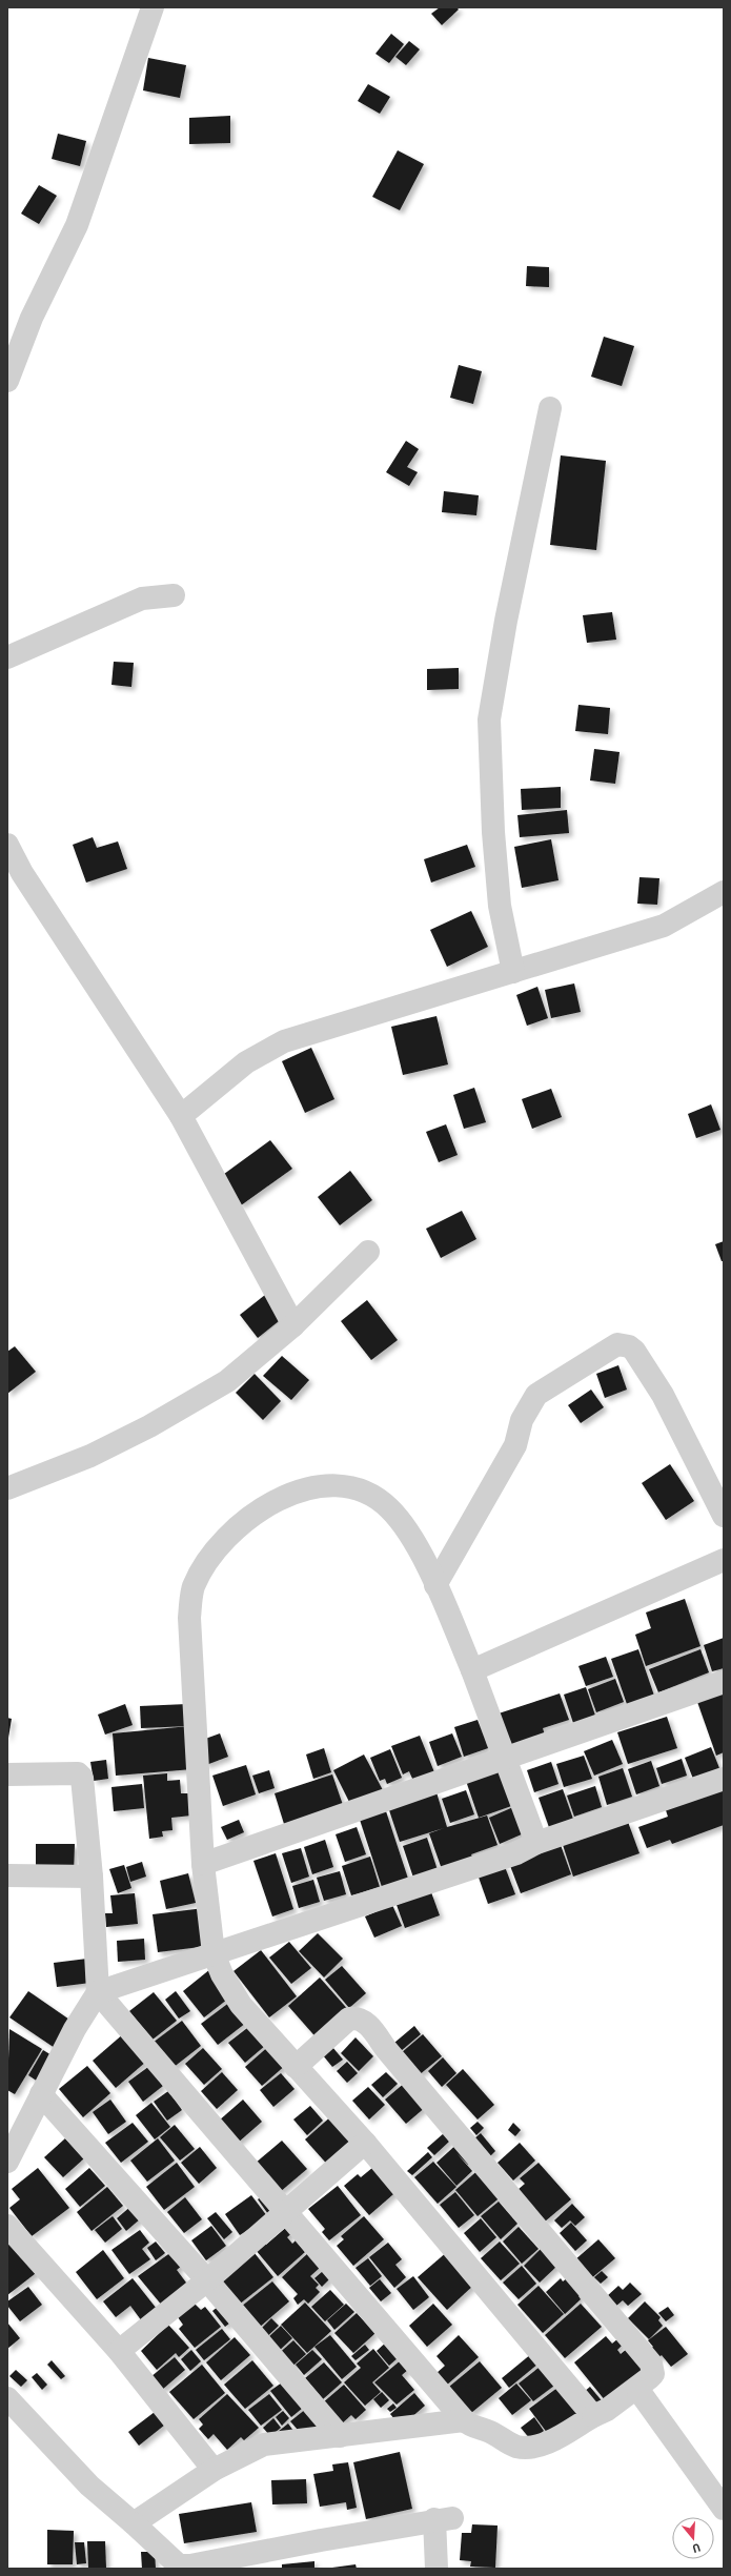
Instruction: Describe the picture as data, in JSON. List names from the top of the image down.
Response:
{
  "north": "bottom"
}
